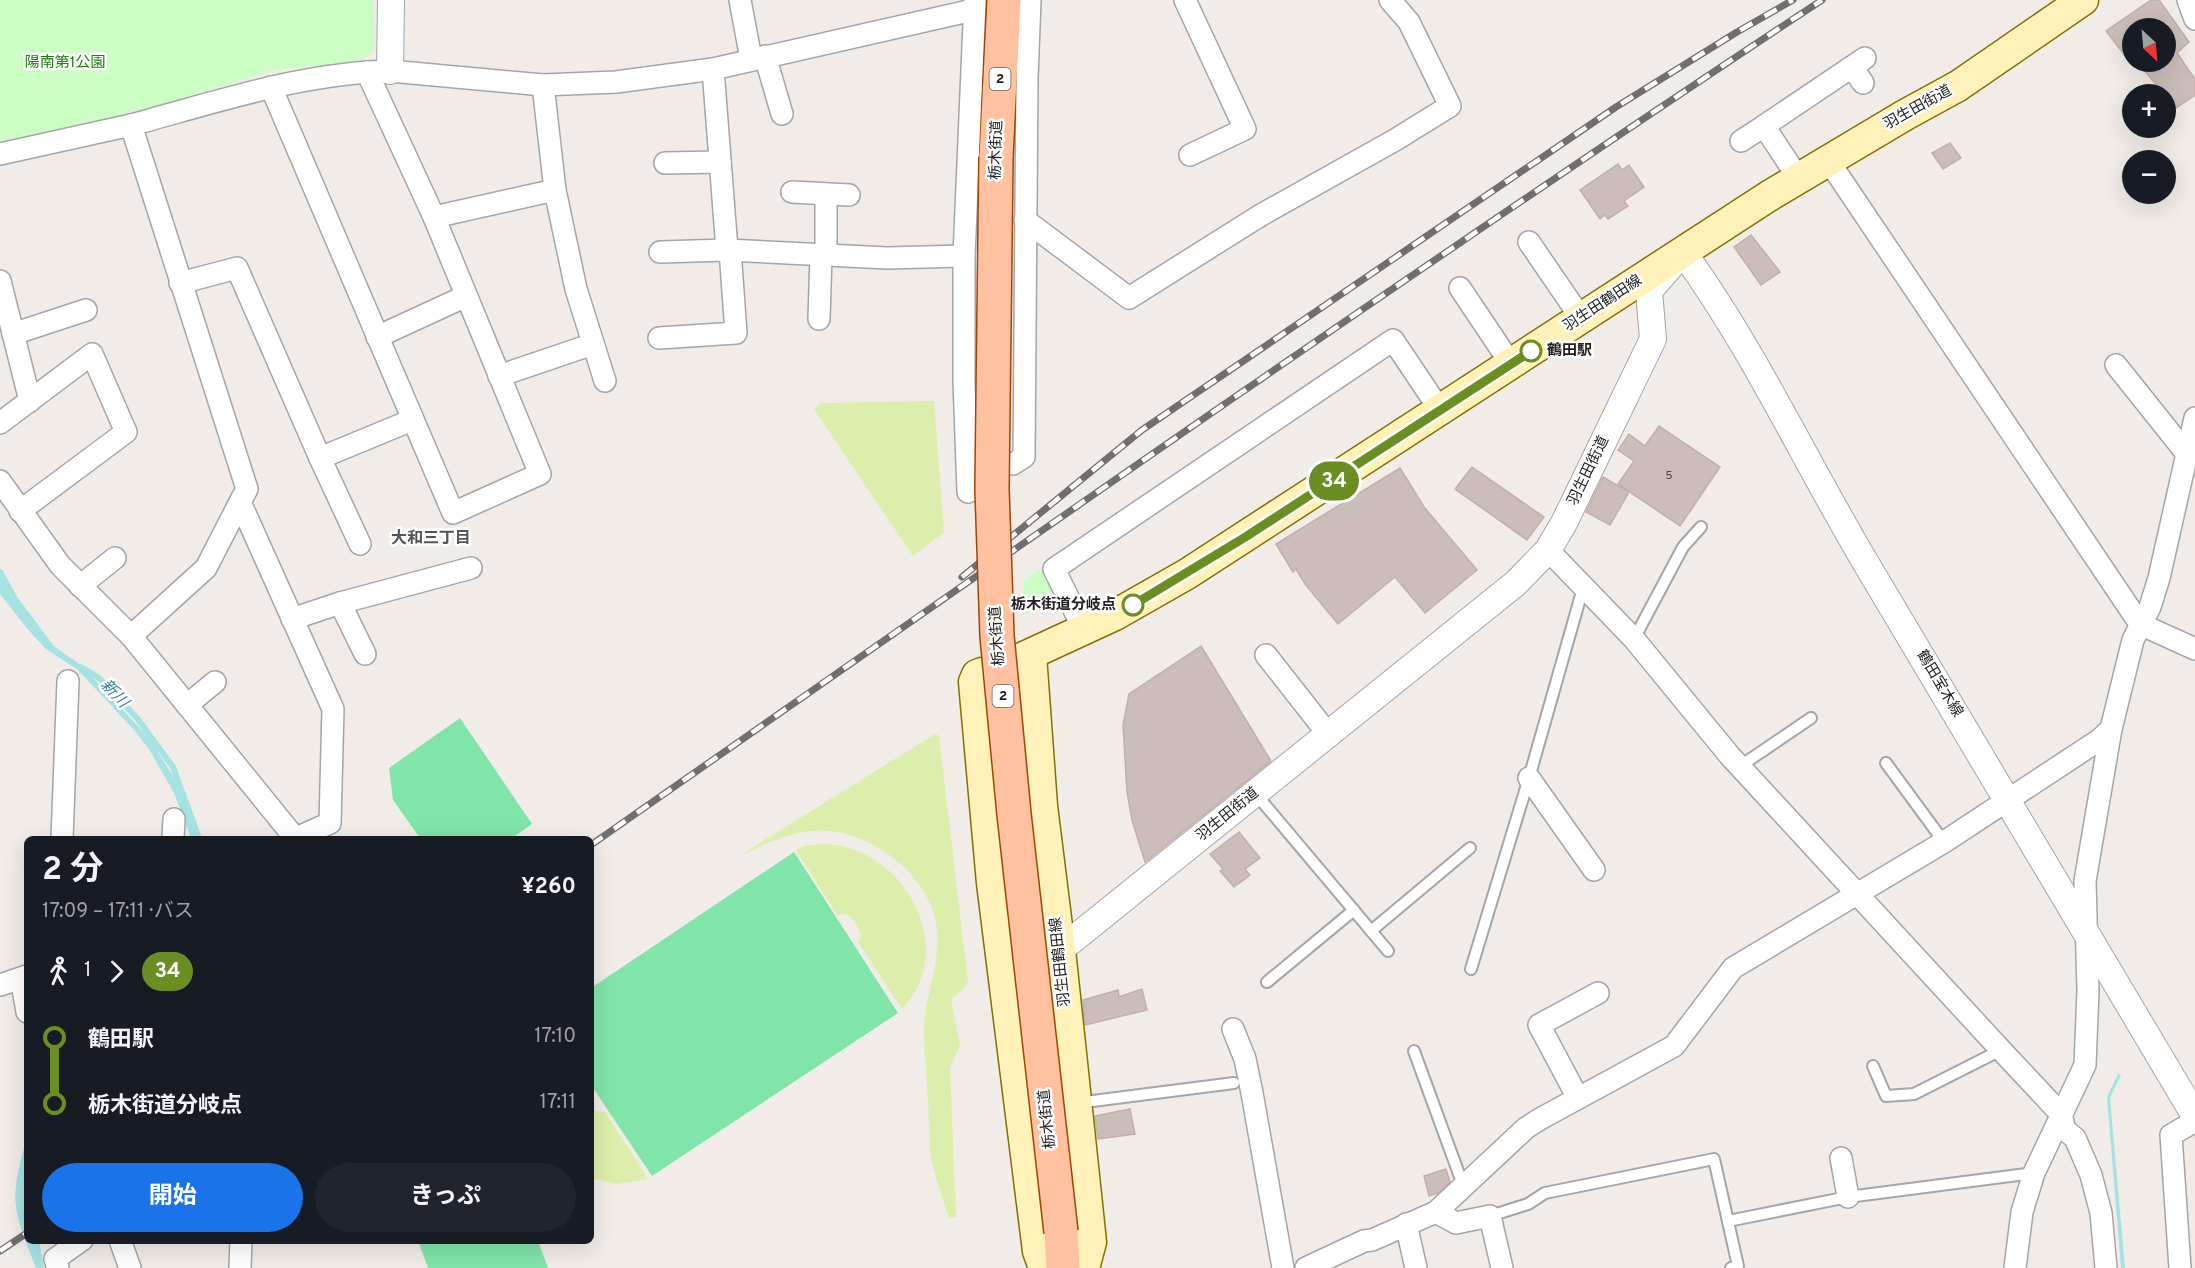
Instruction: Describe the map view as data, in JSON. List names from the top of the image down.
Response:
{
  "streets": {
    "main road": [
      "2",
      "羽生田街道",
      "栃木街道",
      "羽生田鶴田線"
    ],
    "street": ["鶴田宝木線"]
  },
  "crossings": [
    ["羽生田街道", "羽生田鶴田線"],
    ["羽生田街道", "鶴田宝木線"],
    ["羽生田鶴田線", "鶴田宝木線"]
  ],
  "districts": ["大和三丁目"],
  "water": ["新川"],
  "parks": ["陽南第1公園"],
  "places": ["鶴田駅", "栃木街道分岐点"],
  "lines": ["bus line 34"],
  "house_numbers": ["5"],
  "north": "bottom right",
  "page": {
    "on_map": "34",
    "map_buttons": ["+", "−"],
    "heading": ["2 分", "17:09 – 17:11 · バス", "¥260"],
    "legs": ["1", "34"],
    "list": [
      {
        "name": "鶴田駅",
        "value": "17:10"
      },
      {
        "name": "栃木街道分岐点",
        "value": "17:11"
      }
    ],
    "buttons": ["開始", "きっぷ"]
  }
}
